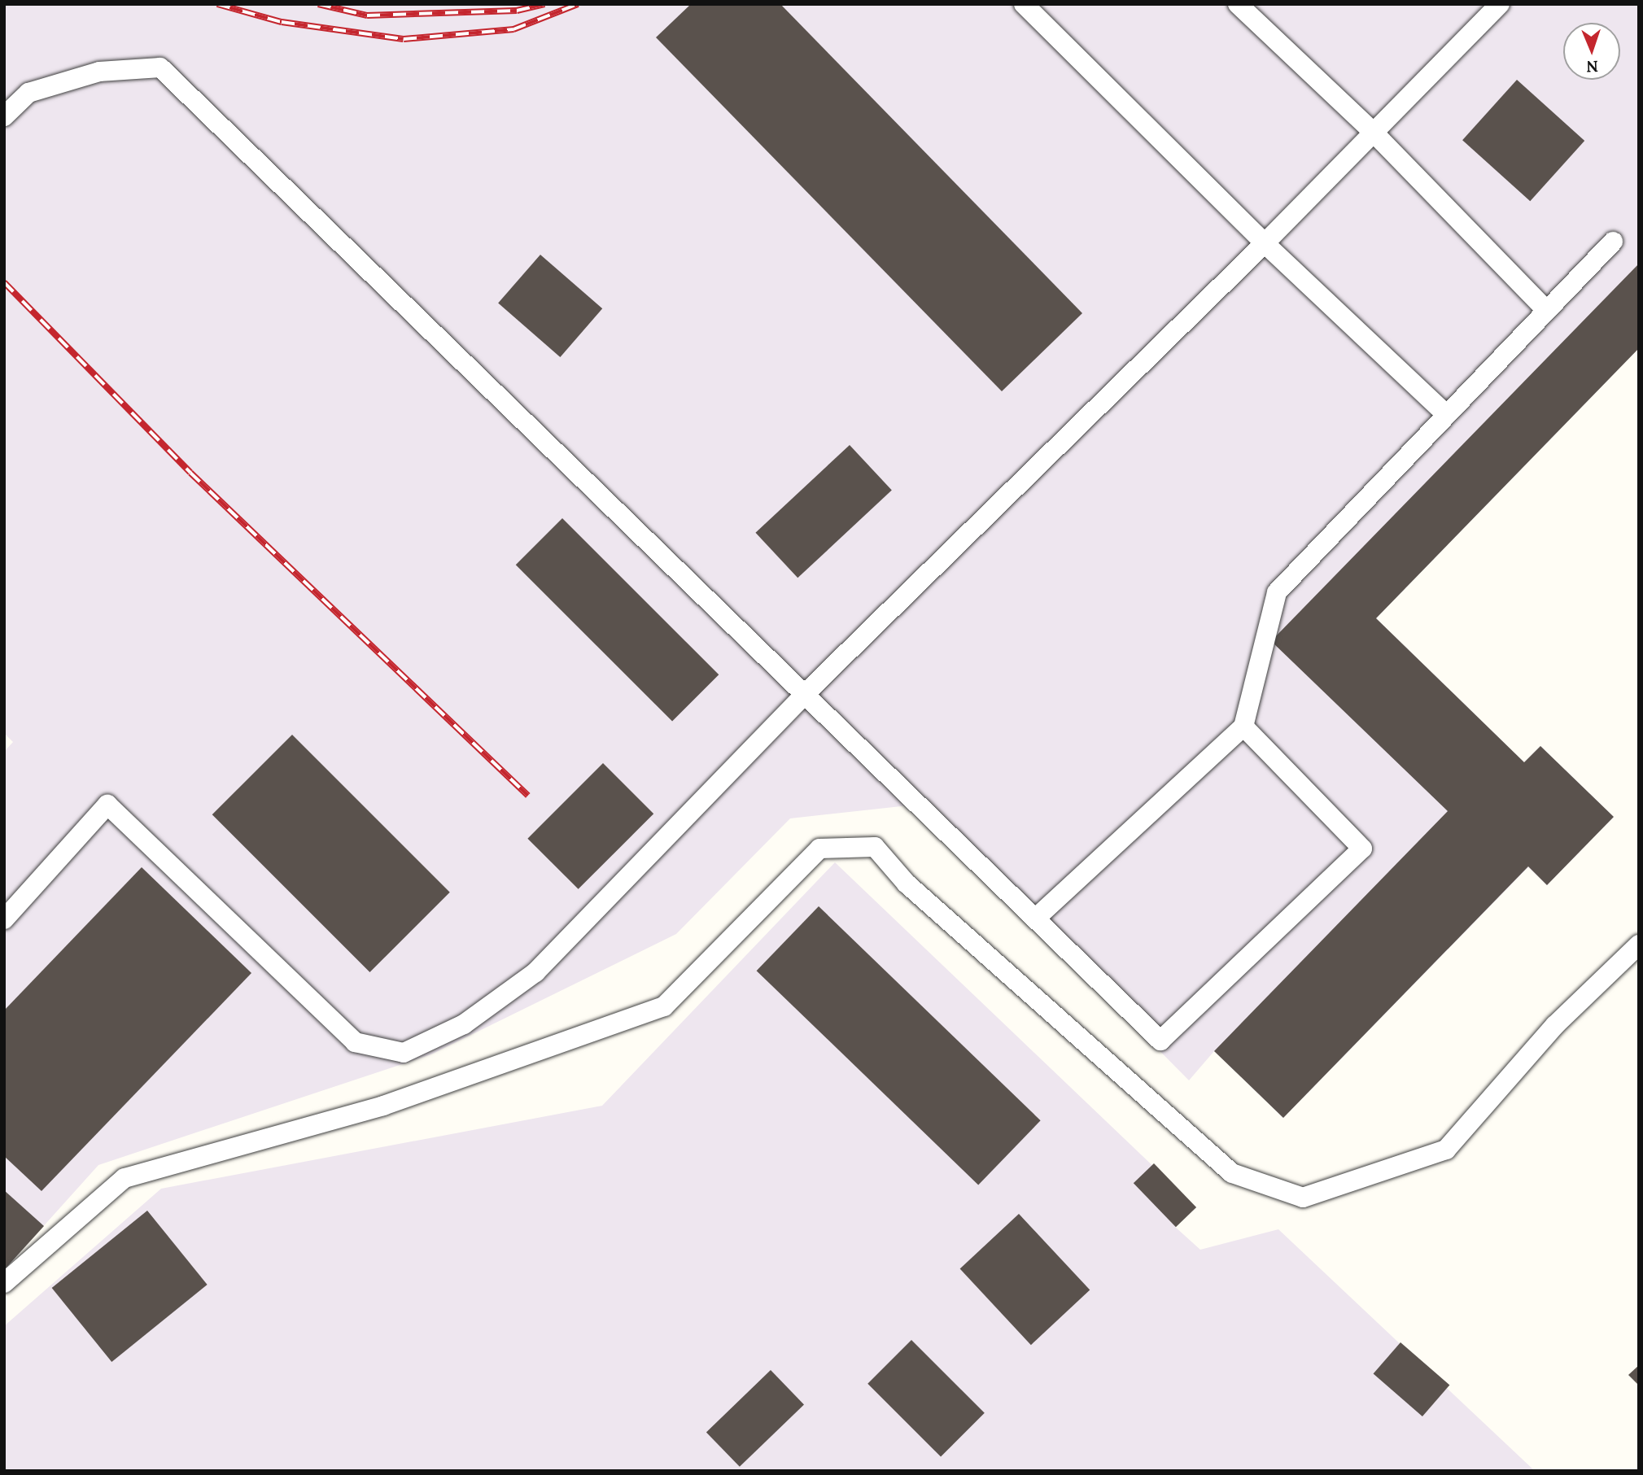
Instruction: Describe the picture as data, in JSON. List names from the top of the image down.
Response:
{
  "north": "bottom"
}
